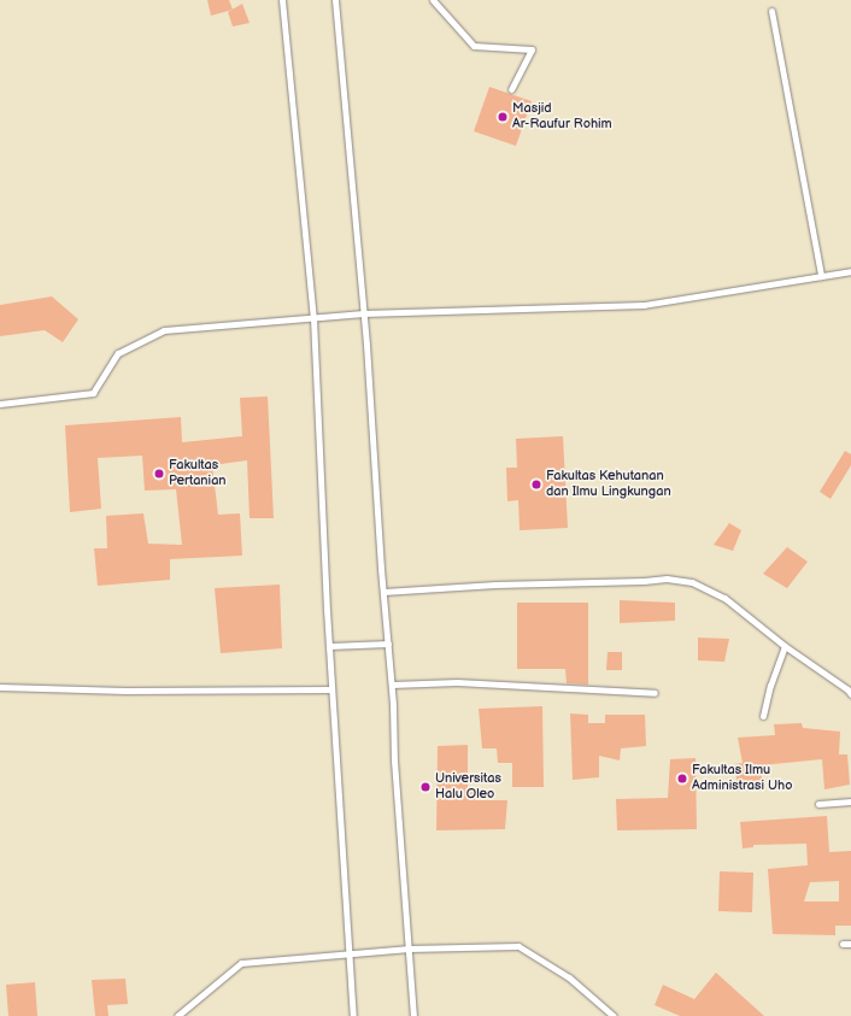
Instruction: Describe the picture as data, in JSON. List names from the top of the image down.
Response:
{
  "places": [
    "Masjid Ar-Raufur Rohim",
    "Fakultas Pertanian",
    "Fakultas Kehutanan dan Ilmu Lingkungan",
    "Fakultas Ilmu Administrasi Uho",
    "Universitas Halu Oleo"
  ]
}
